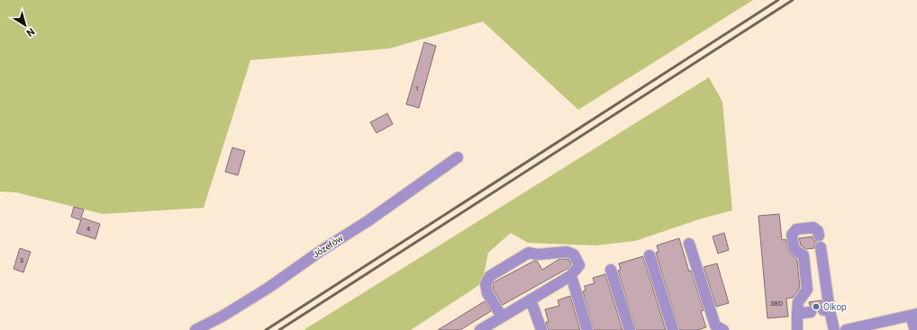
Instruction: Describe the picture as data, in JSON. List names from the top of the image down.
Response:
{
  "streets": {
    "street": ["Józefów"]
  },
  "places": ["Olkop"],
  "house_numbers": [
    "1",
    "4",
    "3",
    "38D"
  ],
  "north": "bottom right"
}
